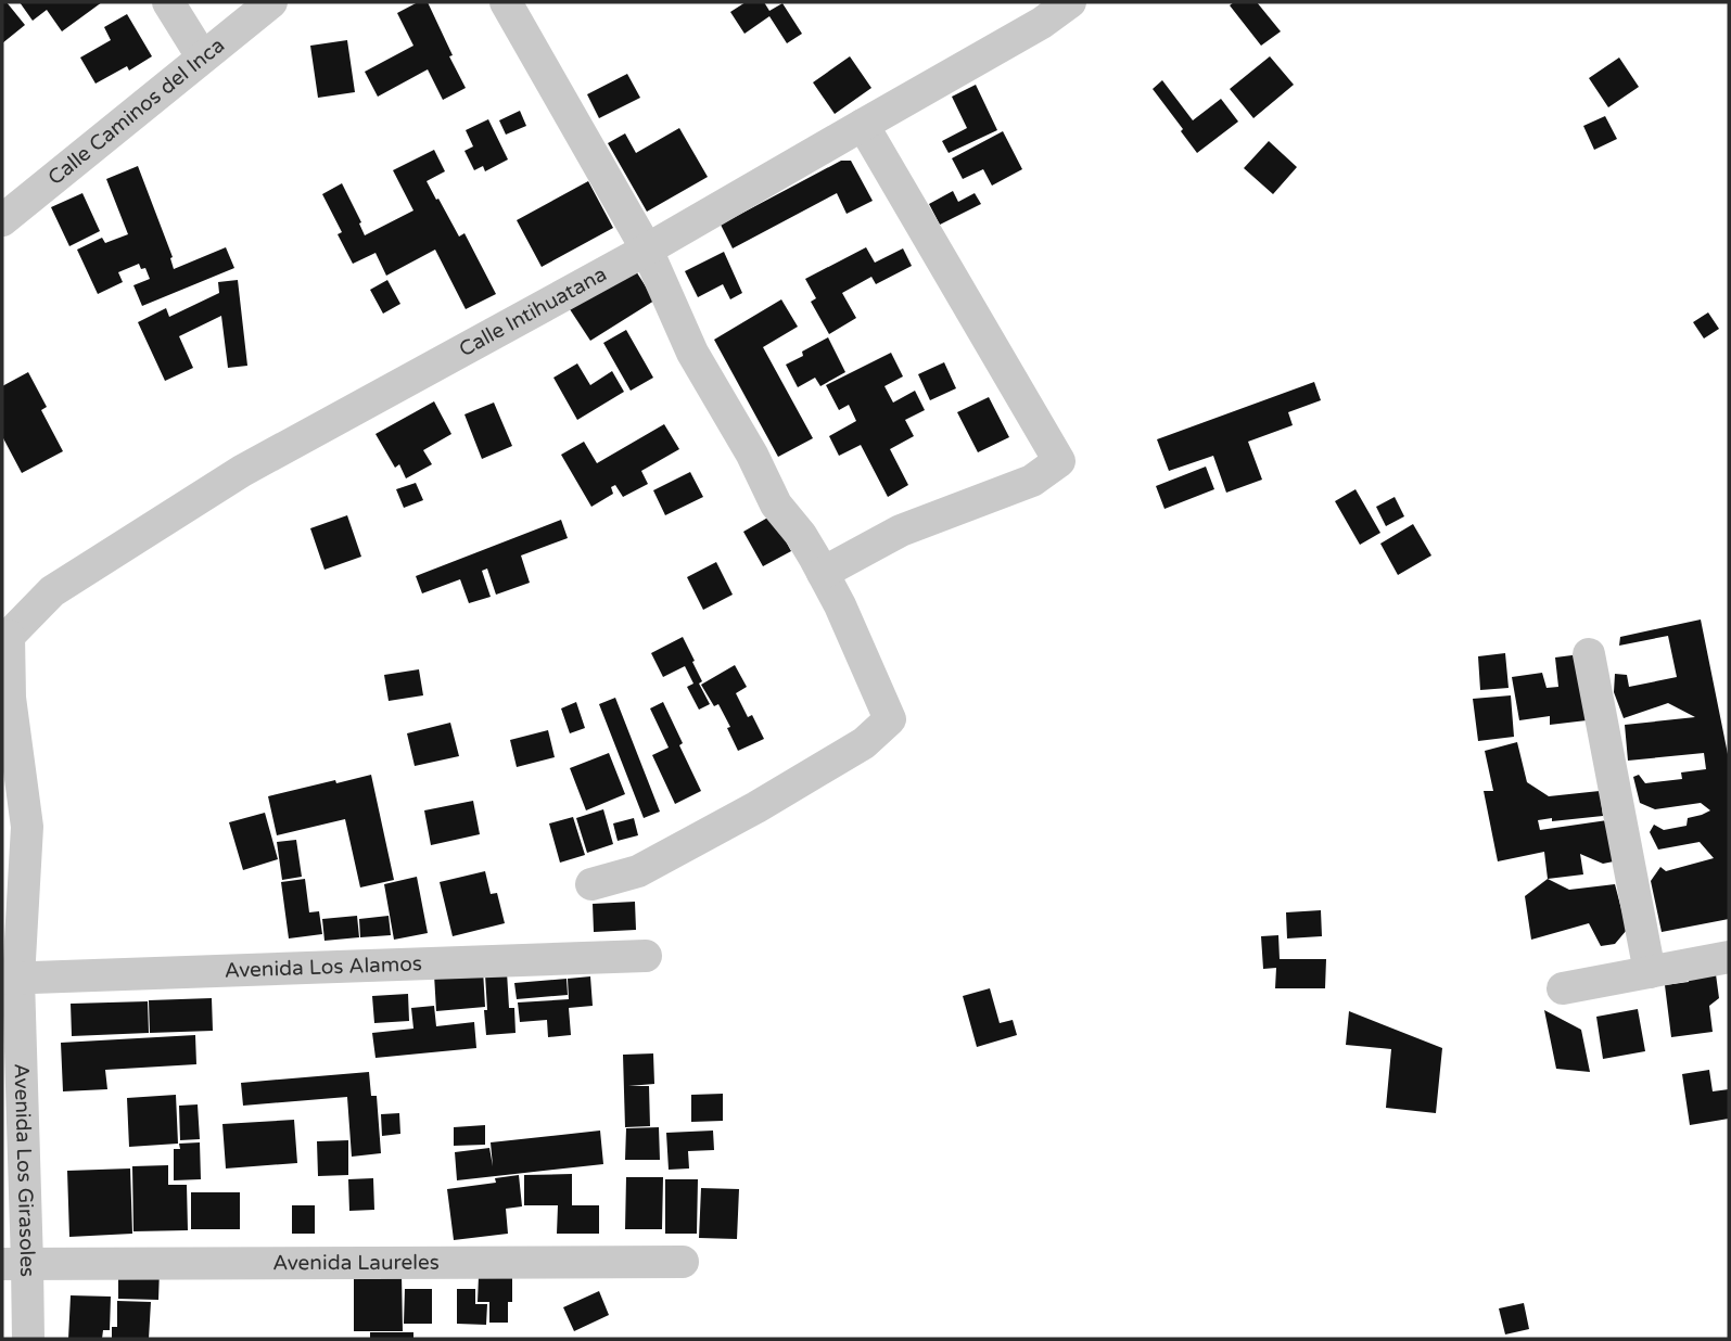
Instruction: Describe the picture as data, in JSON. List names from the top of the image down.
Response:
{
  "streets": {
    "street": [
      "Calle Caminos del Inca",
      "Calle Intihuatana",
      "Avenida Los Alamos",
      "Avenida Los Girasoles",
      "Avenida Laureles"
    ]
  },
  "crossings": [
    ["Calle Intihuatana", "Avenida Los Girasoles"],
    ["Avenida Los Alamos", "Avenida Los Girasoles"],
    ["Avenida Los Girasoles", "Avenida Laureles"]
  ]
}
